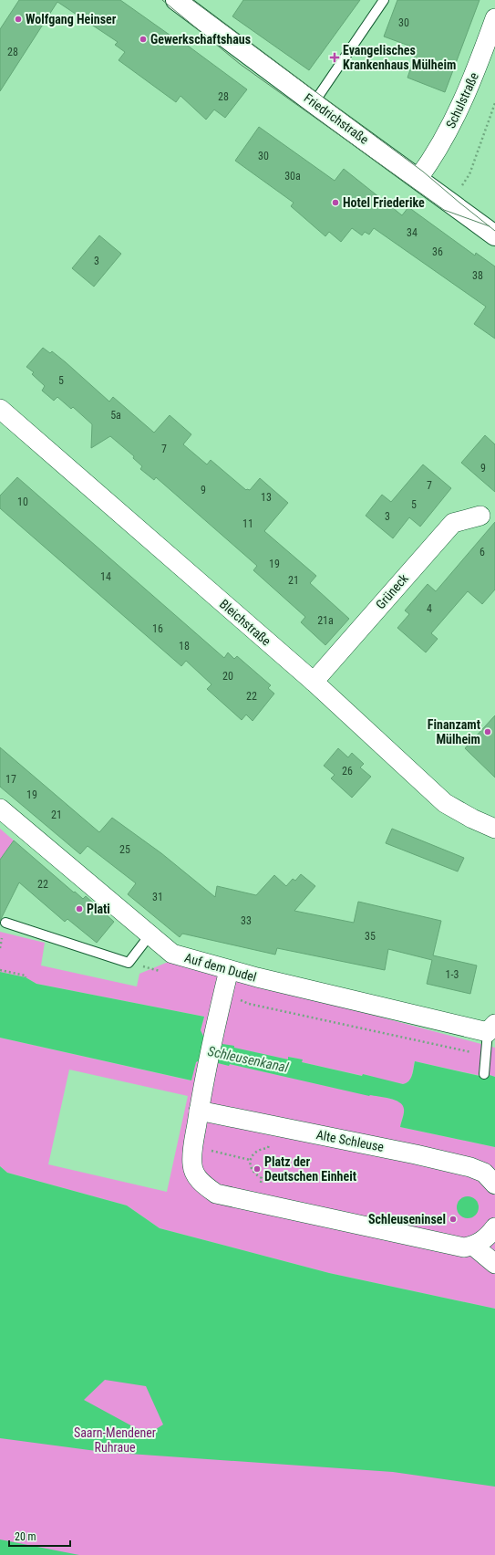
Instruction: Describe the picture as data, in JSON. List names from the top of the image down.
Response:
{
  "streets": {
    "main road": ["Friedrichstraße"],
    "street": [
      "Schulstraße",
      "Grüneck",
      "Bleichstraße",
      "Auf dem Dudel",
      "Alte Schleuse"
    ]
  },
  "crossings": [
    ["Schulstraße", "Friedrichstraße"],
    ["Grüneck", "Bleichstraße"]
  ],
  "water": ["Schleusenkanal"],
  "parks": ["Saarn-Mendener Ruhraue"],
  "places": {
    "other": [
      "Wolfgang Heinser",
      "Gewerkschaftshaus",
      "Hotel Friederike",
      "Finanzamt Mülheim",
      "Plati",
      "Platz der Deutschen Einheit",
      "Schleuseninsel"
    ],
    "health": ["Evangelisches Krankenhaus Mülheim"]
  },
  "house_numbers": [
    "30",
    "28",
    "28",
    "30",
    "30a",
    "34",
    "36",
    "3",
    "38",
    "5",
    "5a",
    "7",
    "9",
    "7",
    "9",
    "13",
    "10",
    "5",
    "3",
    "11",
    "6",
    "19",
    "14",
    "21",
    "4",
    "21a",
    "16",
    "18",
    "20",
    "22",
    "26",
    "17",
    "19",
    "21",
    "25",
    "22",
    "31",
    "33",
    "35",
    "1-3"
  ],
  "scale_bar": "20 m"
}
